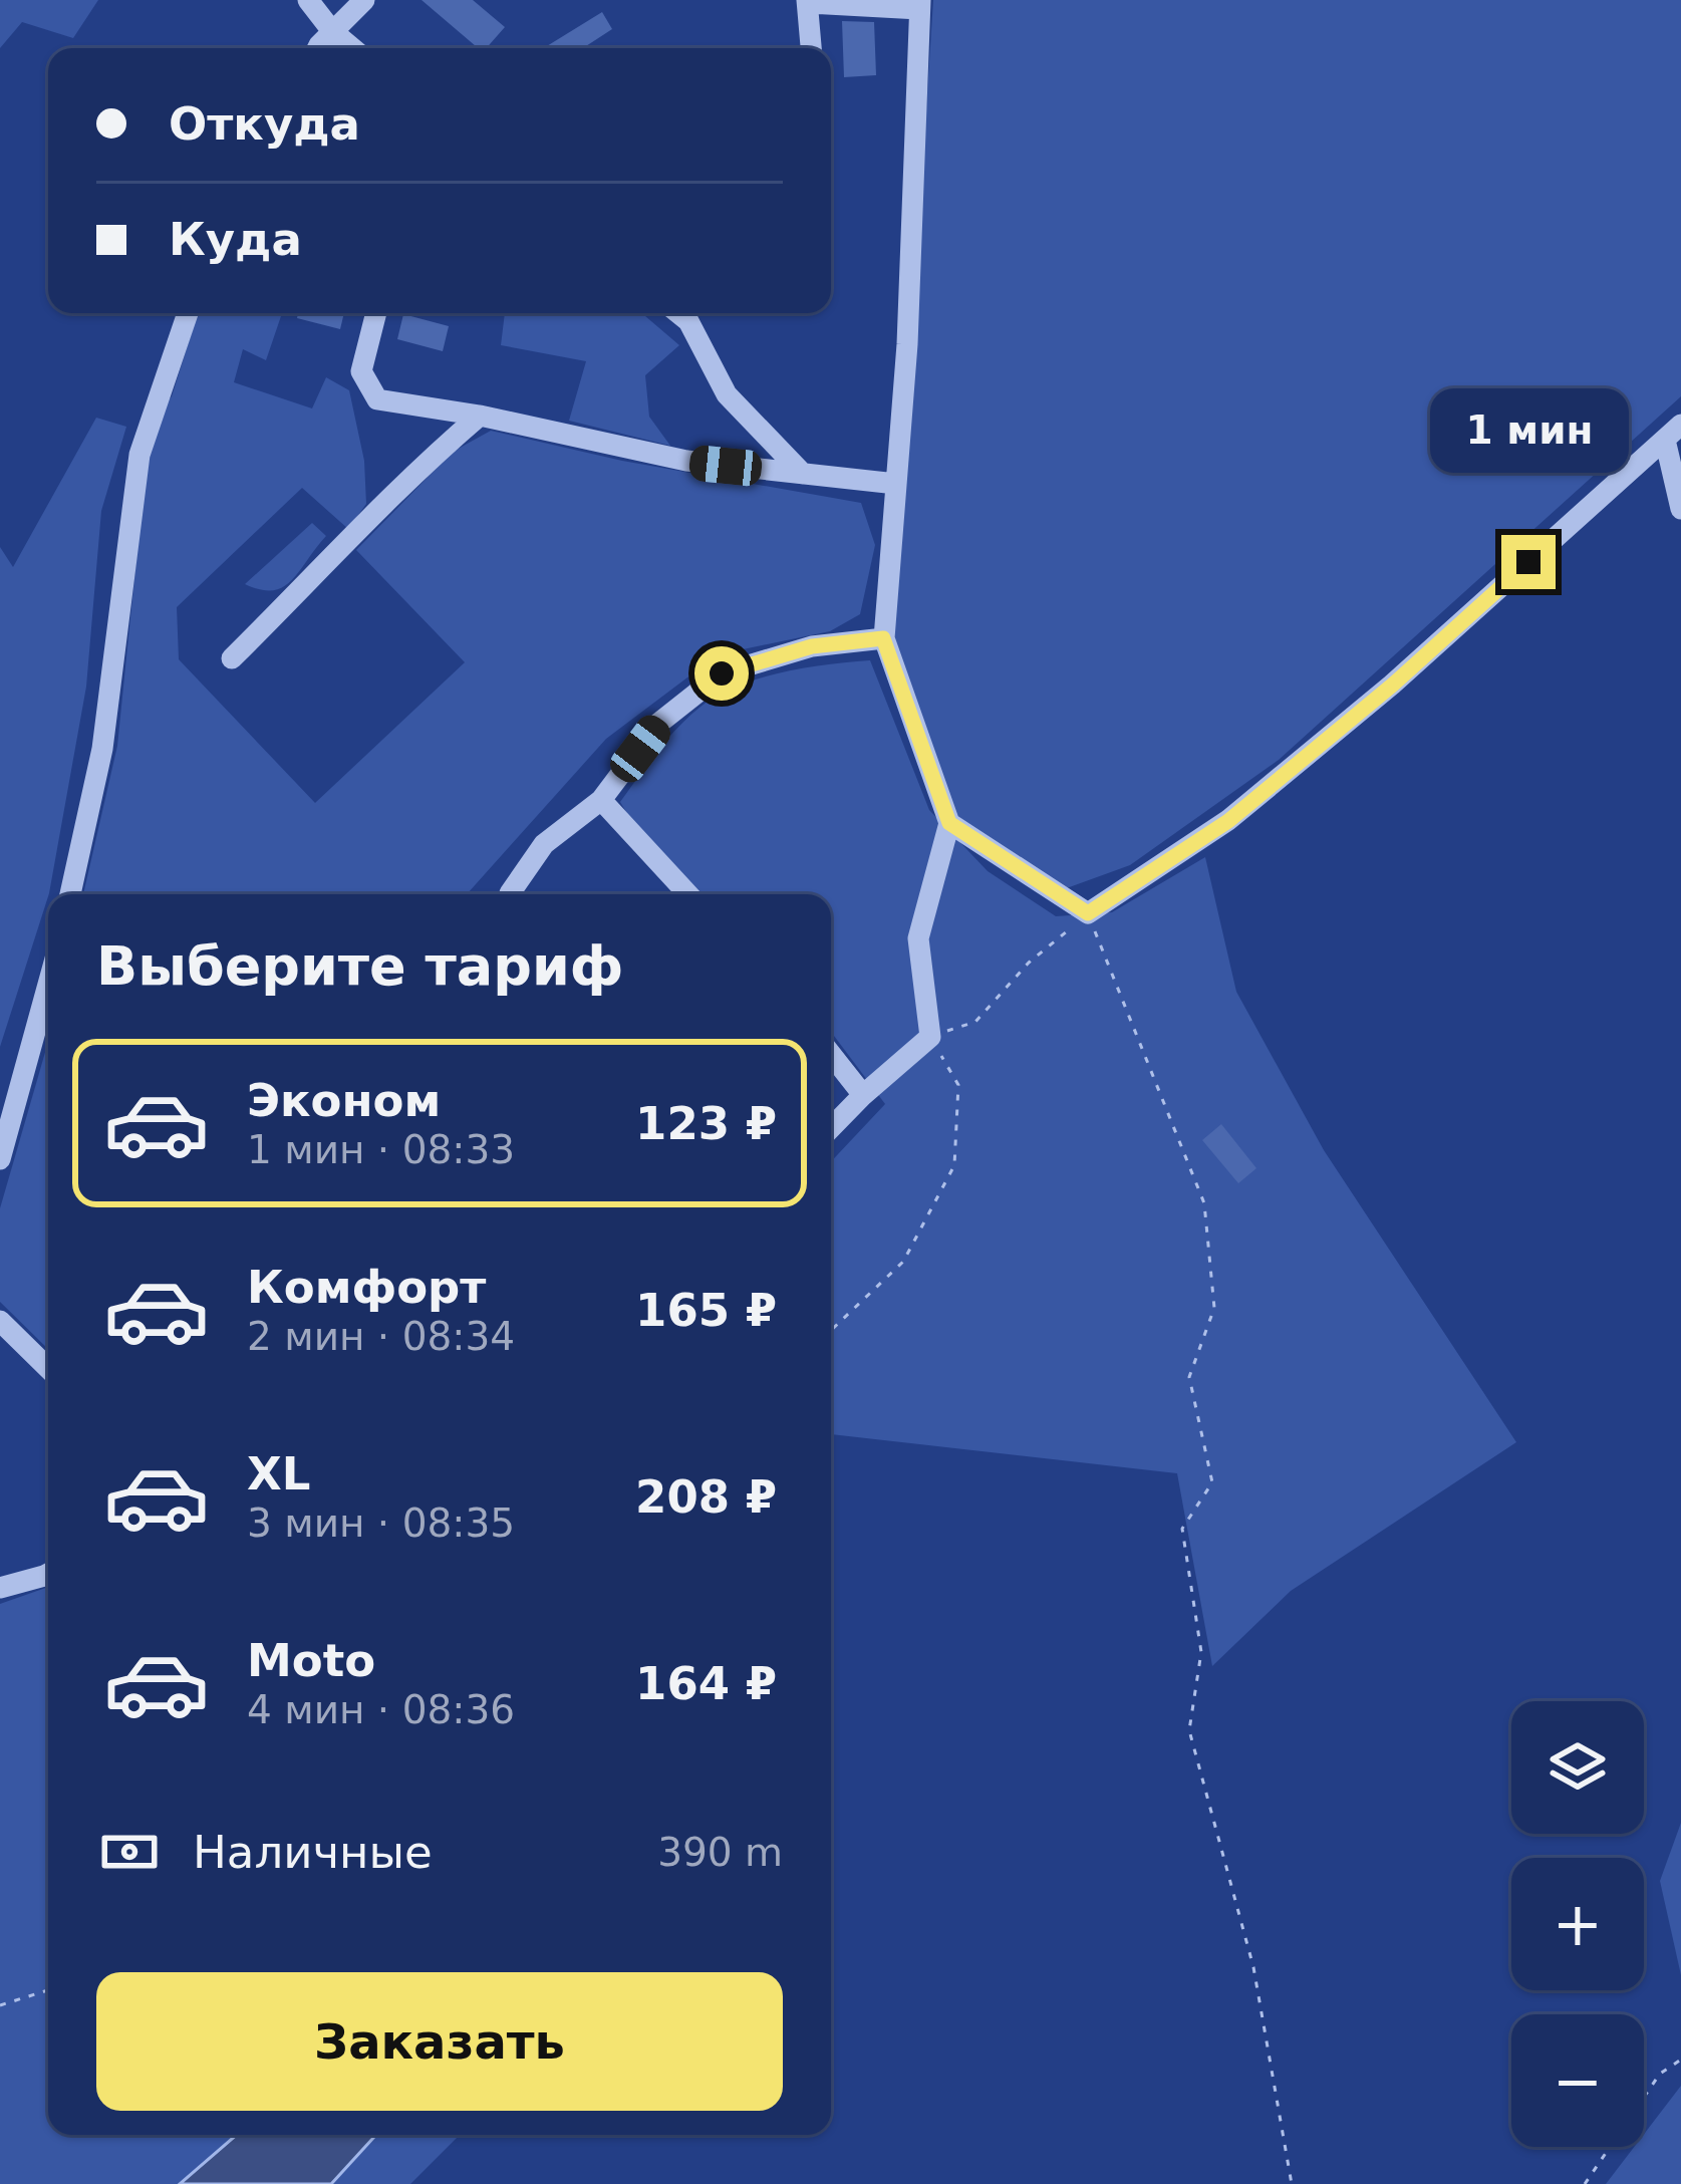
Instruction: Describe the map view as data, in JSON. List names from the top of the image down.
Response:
{
  "page": {
    "banner": ["Откуда", "Куда"],
    "bubble": "1 мин",
    "heading": "Выберите тариф",
    "list": [
      {
        "name": "Эконом",
        "note": "1 мин · 08:33",
        "value": "123 ₽"
      },
      {
        "name": "Комфорт",
        "note": "2 мин · 08:34",
        "value": "165 ₽"
      },
      {
        "name": "XL",
        "note": "3 мин · 08:35",
        "value": "208 ₽"
      },
      {
        "name": "Moto",
        "note": "4 мин · 08:36",
        "value": "164 ₽"
      }
    ],
    "map_buttons": ["+", "−"],
    "pay": ["Наличные", "390 m"],
    "buttons": "Заказать"
  }
}
